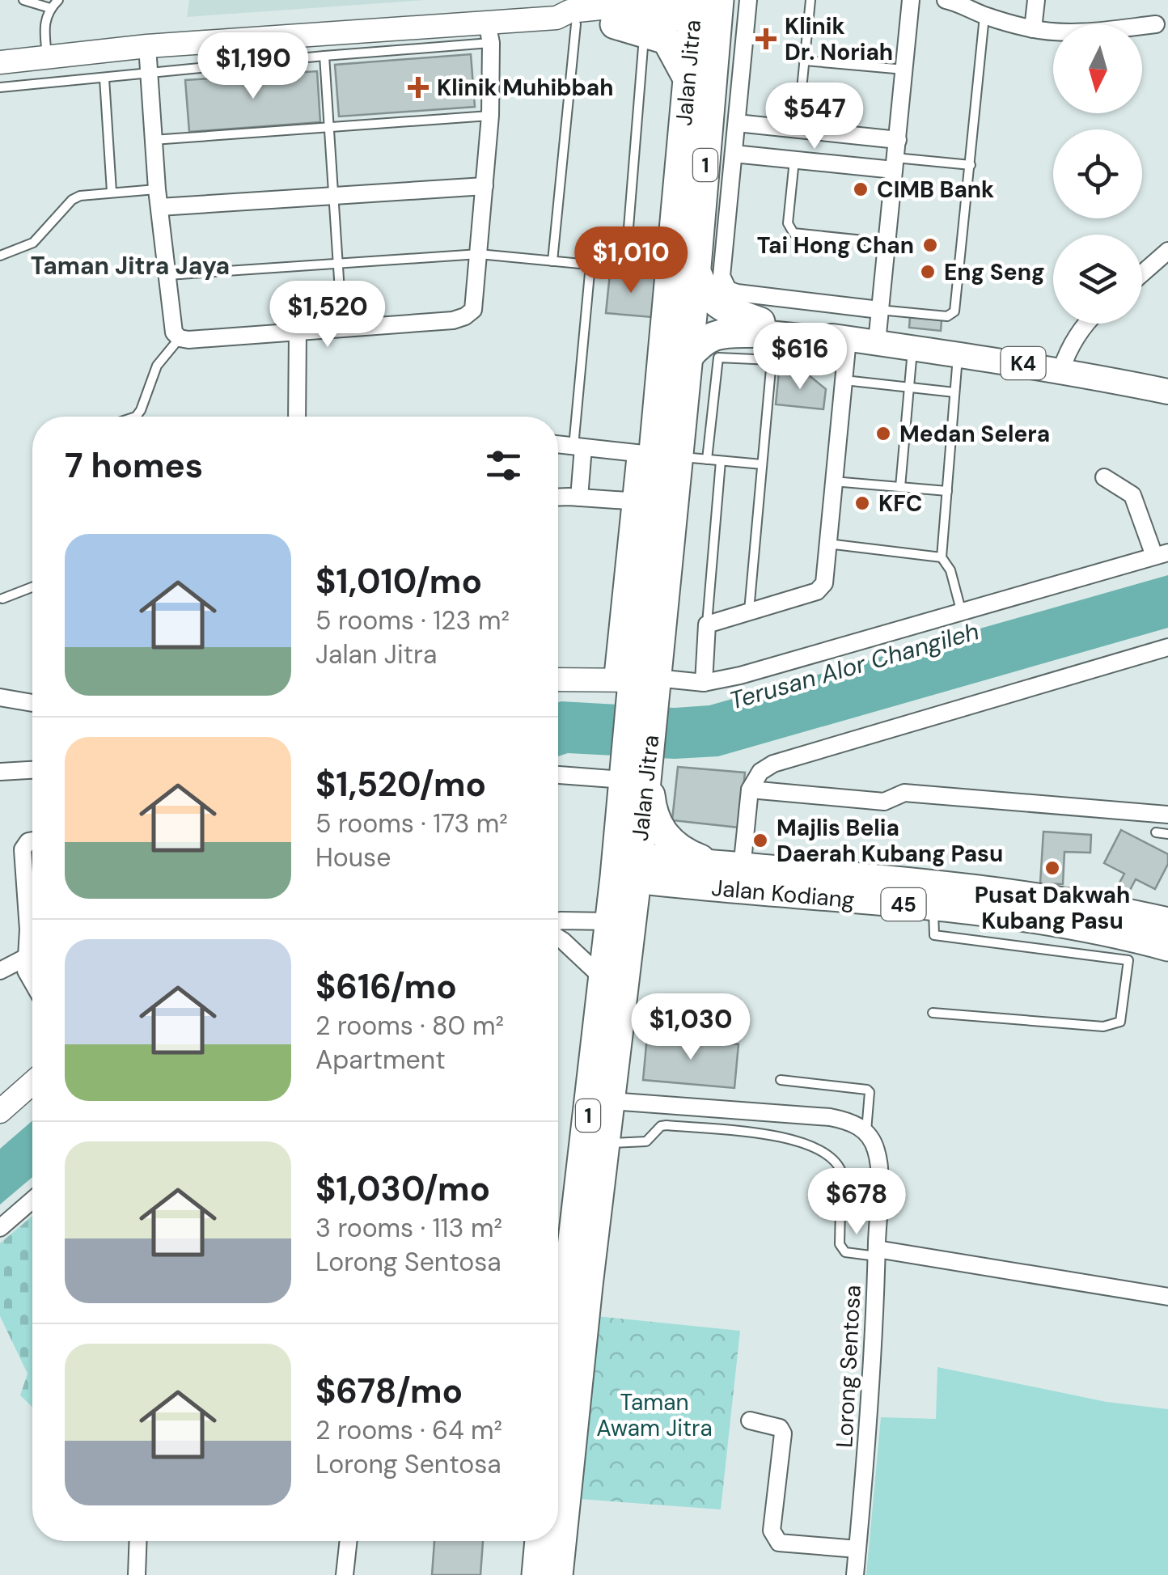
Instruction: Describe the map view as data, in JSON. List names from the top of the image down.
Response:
{
  "streets": {
    "highway": [
      "Jalan Jitra",
      "1",
      "Jalan Kodiang",
      "45"
    ],
    "main road": ["K4"],
    "street": ["Lorong Sentosa"]
  },
  "crossings": [
    ["Jalan Jitra", "K4"],
    ["Jalan Jitra", "Jalan Kodiang"]
  ],
  "districts": ["Taman Jitra Jaya"],
  "water": ["Terusan Alor Changileh"],
  "parks": ["Taman Awam Jitra"],
  "places": {
    "health": ["Klinik Dr. Noriah", "Klinik Muhibbah"],
    "other": [
      "CIMB Bank",
      "Tai Hong Chan",
      "Eng Seng",
      "Medan Selera",
      "KFC",
      "Majlis Belia Daerah Kubang Pasu",
      "Pusat Dakwah Kubang Pasu"
    ]
  },
  "north": "bottom",
  "page": {
    "price": [
      "$1,190",
      "$547",
      "$1,010",
      "$1,520",
      "$616",
      "$1,030",
      "$678"
    ],
    "heading": "7 homes",
    "list": [
      {
        "name": "$1,010/mo",
        "note": "5 rooms · 123 m² · Jalan Jitra"
      },
      {
        "name": "$1,520/mo",
        "note": "5 rooms · 173 m² · House"
      },
      {
        "name": "$616/mo",
        "note": "2 rooms · 80 m² · Apartment"
      },
      {
        "name": "$1,030/mo",
        "note": "3 rooms · 113 m² · Lorong Sentosa"
      },
      {
        "name": "$678/mo",
        "note": "2 rooms · 64 m² · Lorong Sentosa"
      }
    ]
  }
}
